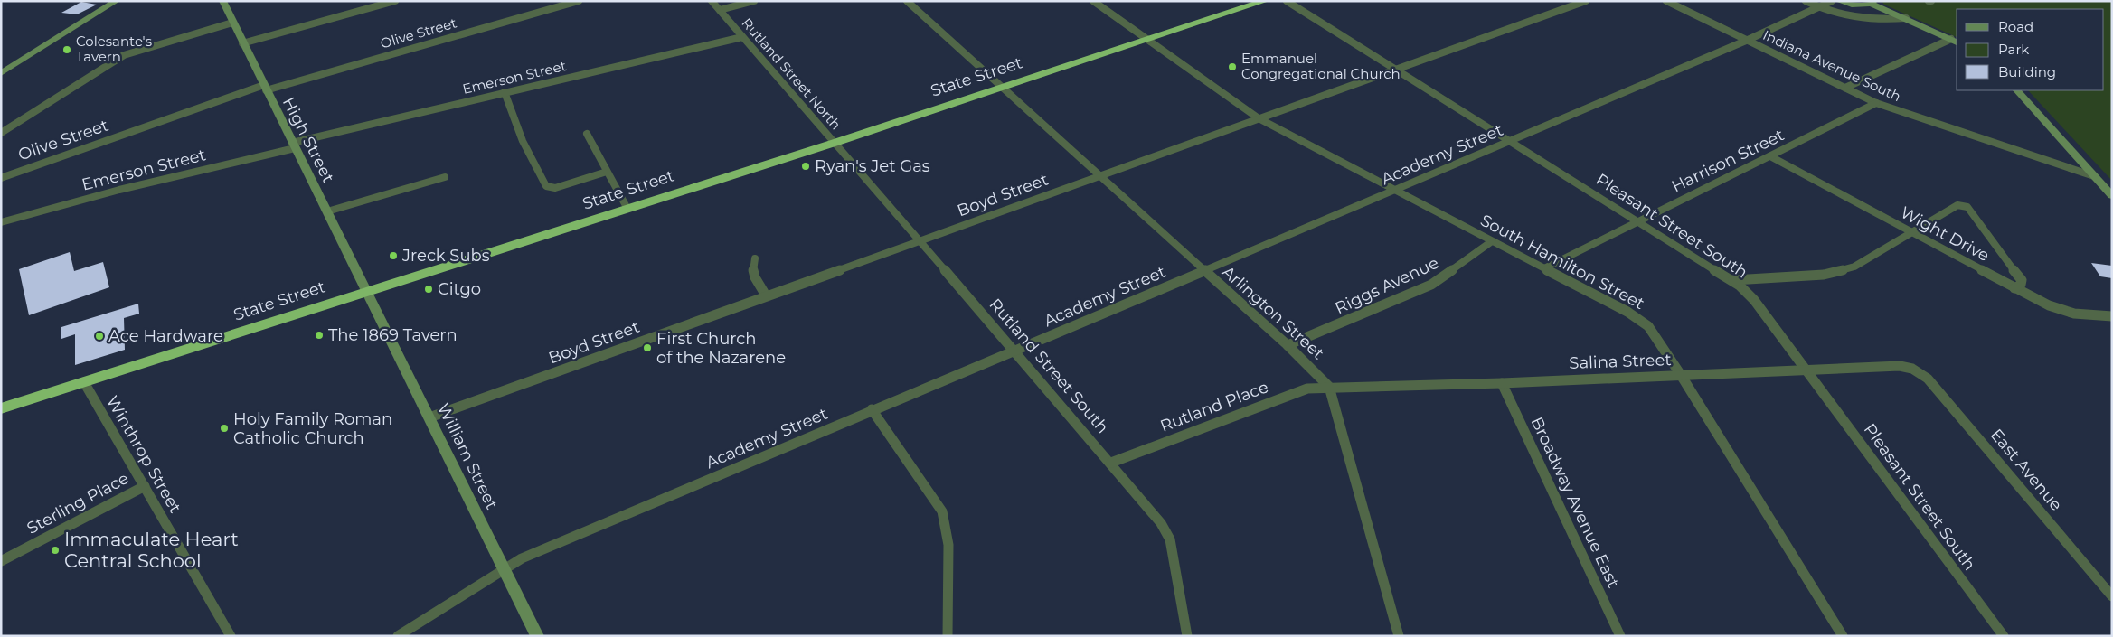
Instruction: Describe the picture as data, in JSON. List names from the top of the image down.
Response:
{
  "streets": {
    "highway": ["State Street"],
    "street": [
      "Olive Street",
      "Indiana Avenue South",
      "Rutland Street North",
      "Emerson Street",
      "High Street",
      "Academy Street",
      "Harrison Street",
      "Boyd Street",
      "Pleasant Street South",
      "Wight Drive",
      "South Hamilton Street",
      "Riggs Avenue",
      "Arlington Street",
      "Salina Street",
      "Rutland Street South",
      "Rutland Place",
      "Winthrop Street",
      "William Street",
      "East Avenue",
      "Broadway Avenue East",
      "Sterling Place"
    ]
  },
  "crossings": [
    ["Olive Street", "High Street"],
    ["Indiana Avenue South", "Academy Street"],
    ["Indiana Avenue South", "Harrison Street"],
    ["Rutland Street North", "State Street"],
    ["Rutland Street North", "Emerson Street"],
    ["Rutland Street North", "Rutland Street South"],
    ["State Street", "High Street"],
    ["State Street", "South Hamilton Street"],
    ["State Street", "Arlington Street"],
    ["State Street", "Rutland Street South"],
    ["State Street", "Winthrop Street"],
    ["State Street", "William Street"],
    ["Emerson Street", "High Street"],
    ["High Street", "William Street"],
    ["Academy Street", "Pleasant Street South"],
    ["Academy Street", "South Hamilton Street"],
    ["Academy Street", "Arlington Street"],
    ["Academy Street", "Rutland Street South"],
    ["Academy Street", "William Street"],
    ["Harrison Street", "Pleasant Street South"],
    ["Harrison Street", "Wight Drive"],
    ["Harrison Street", "South Hamilton Street"],
    ["Boyd Street", "Pleasant Street South"],
    ["Boyd Street", "South Hamilton Street"],
    ["Boyd Street", "Arlington Street"],
    ["Boyd Street", "Rutland Street South"],
    ["Boyd Street", "William Street"],
    ["Pleasant Street South", "Salina Street"],
    ["South Hamilton Street", "Riggs Avenue"],
    ["South Hamilton Street", "Salina Street"],
    ["Riggs Avenue", "Arlington Street"],
    ["Arlington Street", "Salina Street"],
    ["Arlington Street", "Rutland Place"],
    ["Salina Street", "Rutland Place"],
    ["Salina Street", "East Avenue"],
    ["Salina Street", "Broadway Avenue East"],
    ["Rutland Street South", "Rutland Place"],
    ["Winthrop Street", "Sterling Place"]
  ],
  "places": [
    "Colesante's Tavern",
    "Emmanuel Congregational Church",
    "Ryan's Jet Gas",
    "Jreck Subs",
    "Citgo",
    "The 1869 Tavern",
    "Ace Hardware",
    "First Church of the Nazarene",
    "Holy Family Roman Catholic Church",
    "Immaculate Heart Central School"
  ],
  "legend": ["Road", "Park", "Building"]
}
